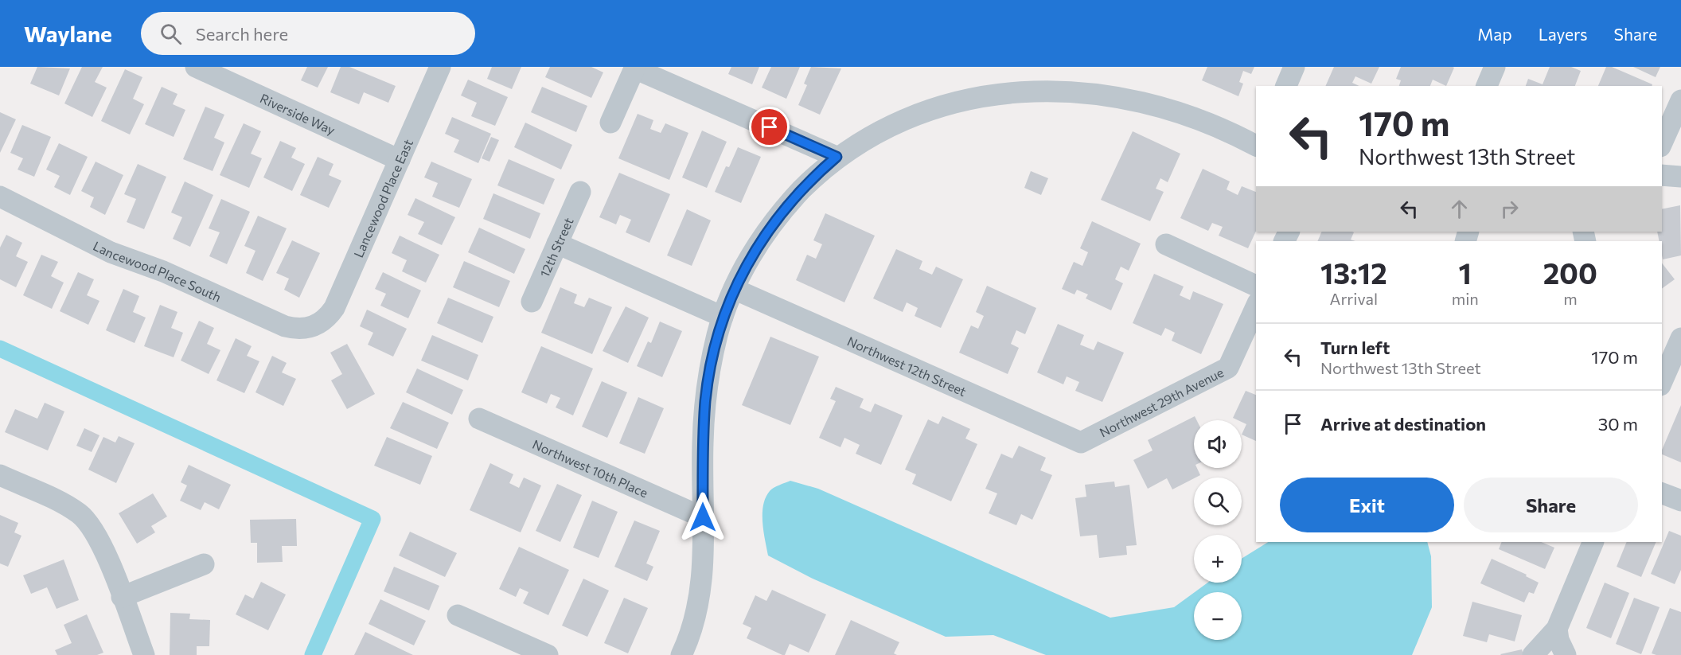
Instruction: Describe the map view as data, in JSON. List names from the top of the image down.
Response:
{
  "streets": {
    "street": [
      "Riverside Way",
      "Lancewood Place East",
      "12th Street",
      "Lancewood Place South",
      "Northwest 12th Street",
      "Northwest 29th Avenue",
      "Northwest 10th Place"
    ]
  },
  "crossings": [
    ["Riverside Way", "Lancewood Place East"],
    ["Lancewood Place East", "Lancewood Place South"],
    ["Northwest 12th Street", "Northwest 29th Avenue"]
  ],
  "page": {
    "header": "Waylane",
    "search": "Search here",
    "nav": ["Map", "Layers", "Share"],
    "turn": ["170 m", "Northwest 13th Street"],
    "eta": [
      "13:12",
      "Arrival",
      "1",
      "min",
      "200",
      "m"
    ],
    "list": [
      {
        "name": "Turn left",
        "note": "Northwest 13th Street",
        "value": "170 m"
      },
      {
        "name": "Arrive at destination",
        "value": "30 m"
      }
    ],
    "map_buttons": ["+", "−"],
    "buttons": ["Exit", "Share"]
  }
}
